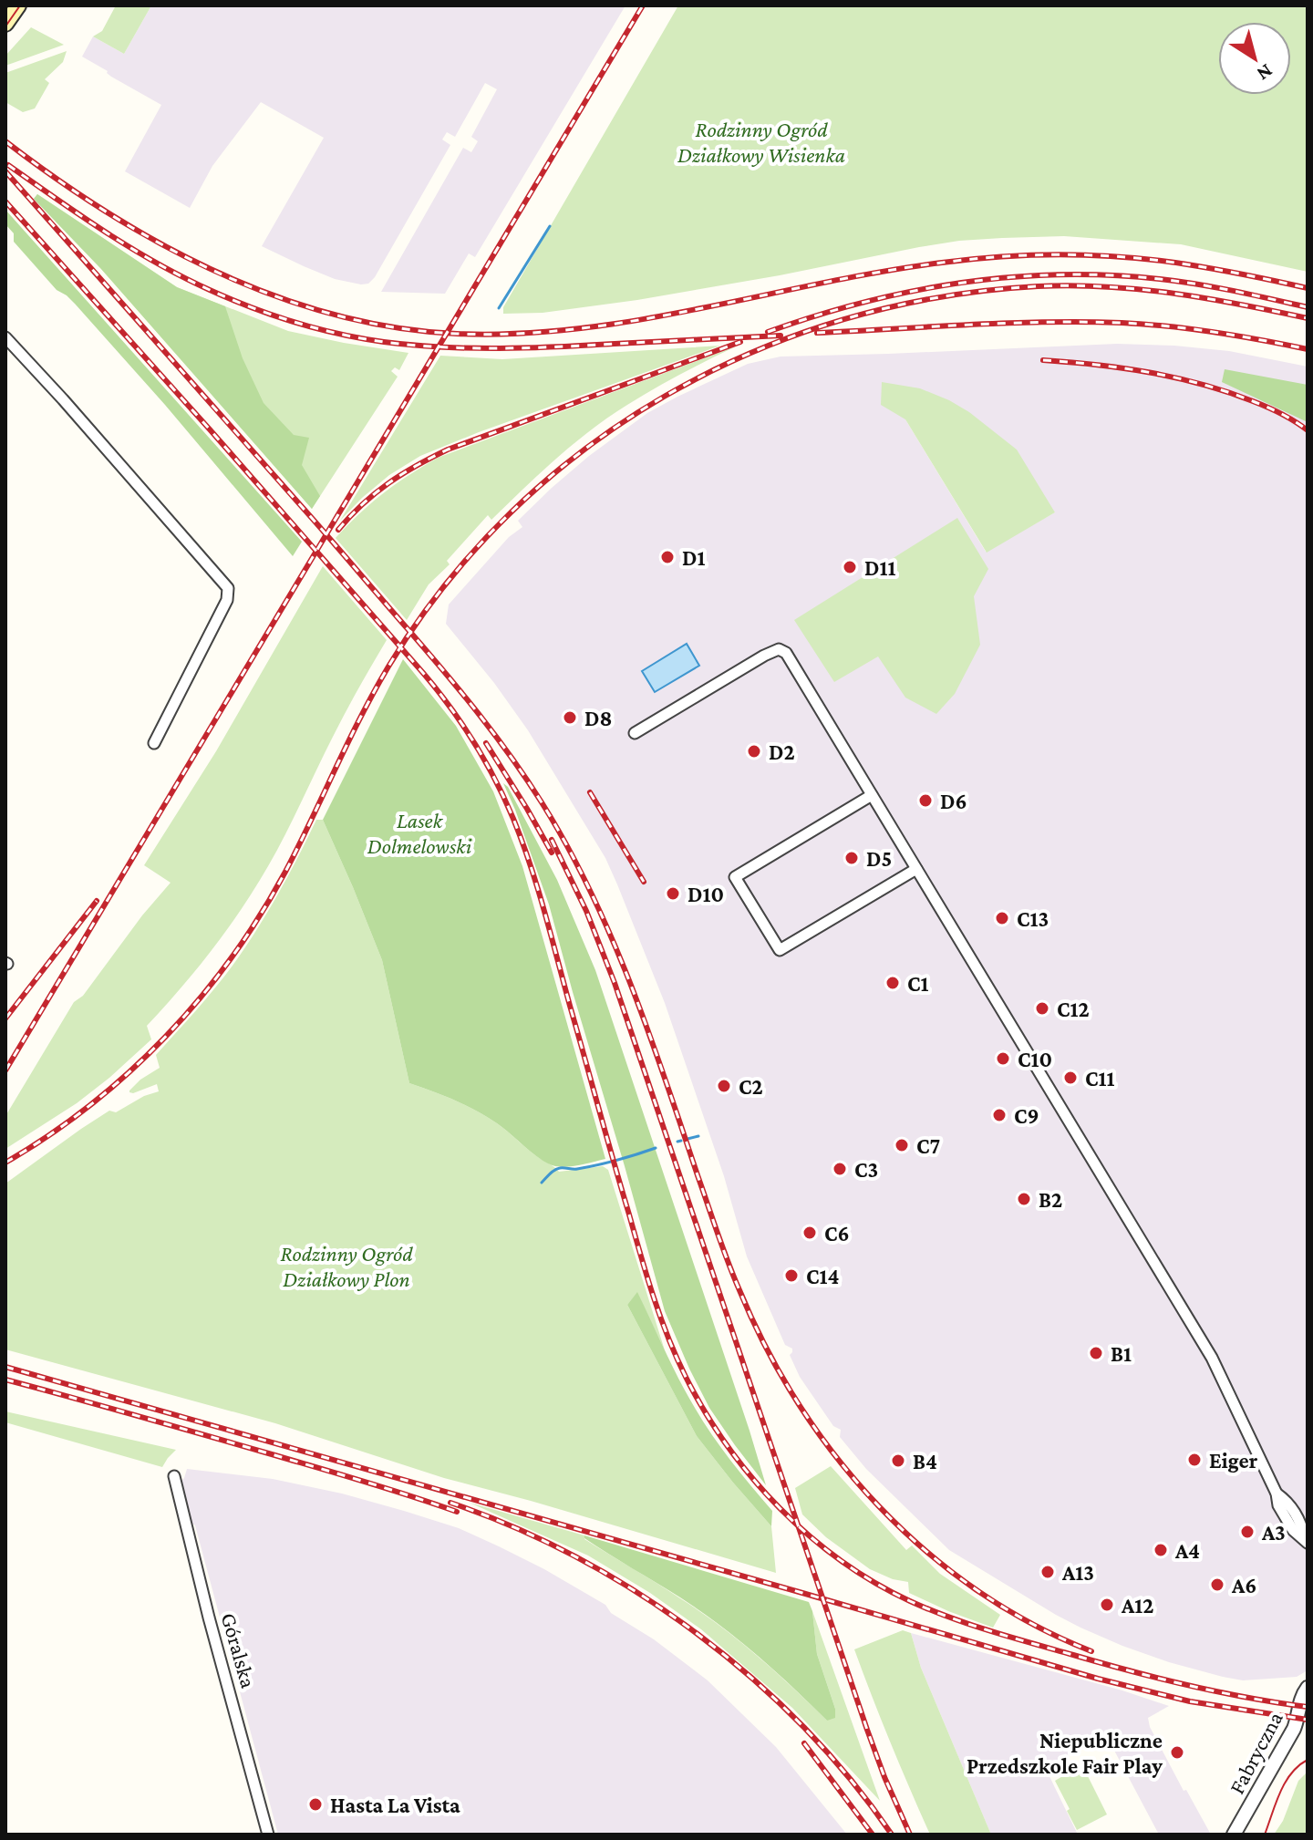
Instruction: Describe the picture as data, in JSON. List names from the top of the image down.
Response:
{
  "streets": {
    "street": ["Góralska", "Fabryczna"]
  },
  "parks": ["Rodzinny Ogród Działkowy Wisienka", "Lasek Dolmelowski", "Rodzinny Ogród Działkowy Plon"],
  "places": [
    "D1",
    "D11",
    "D8",
    "D2",
    "D6",
    "D5",
    "D10",
    "C13",
    "C1",
    "C12",
    "C10",
    "C11",
    "C2",
    "C9",
    "C7",
    "C3",
    "B2",
    "C6",
    "C14",
    "B1",
    "Eiger",
    "B4",
    "A3",
    "A4",
    "A13",
    "A6",
    "A12",
    "Niepubliczne Przedszkole Fair Play",
    "Hasta La Vista"
  ],
  "north": "bottom right"
}
